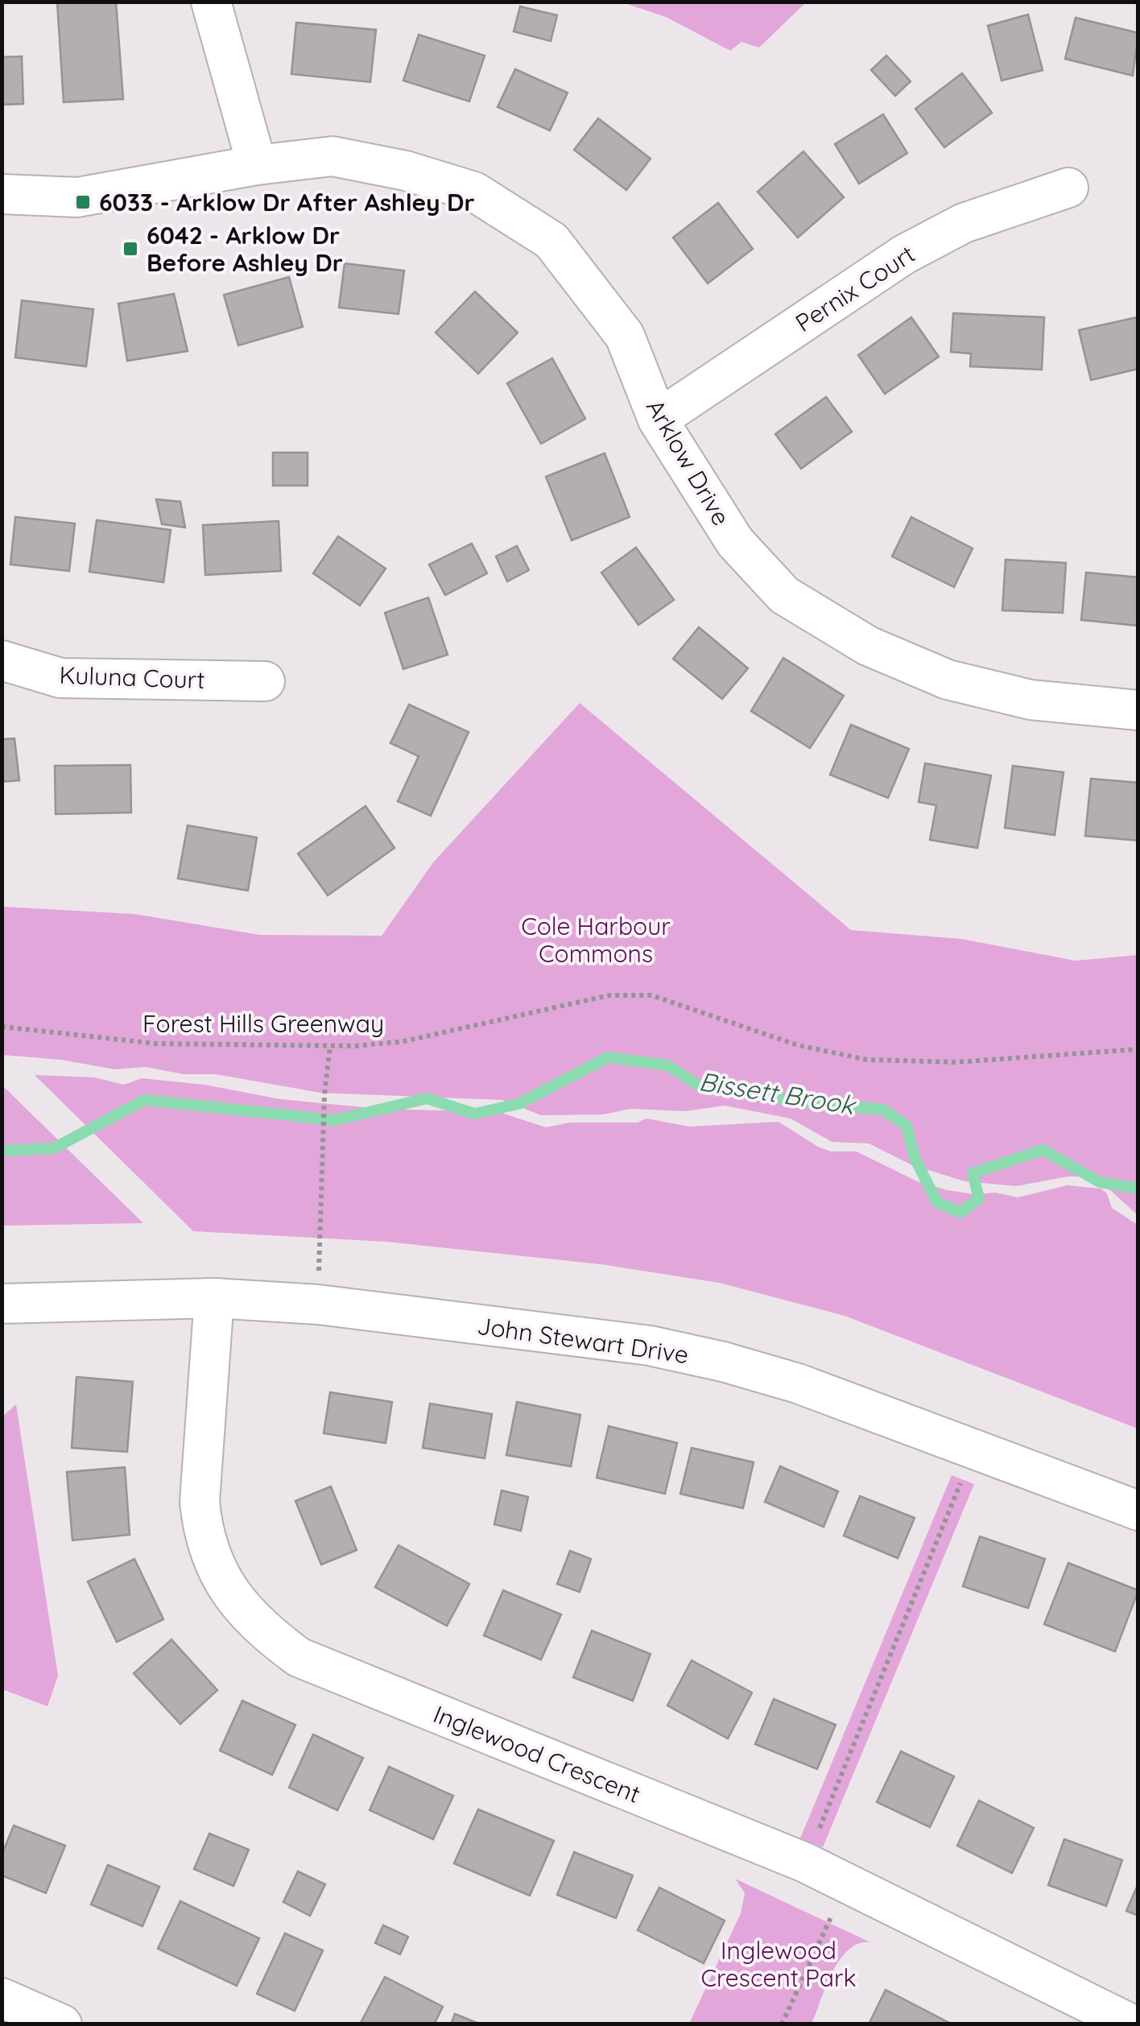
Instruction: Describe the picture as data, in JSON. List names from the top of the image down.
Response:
{
  "streets": {
    "street": [
      "Pernix Court",
      "Arklow Drive",
      "Kuluna Court",
      "John Stewart Drive",
      "Inglewood Crescent"
    ],
    "path": ["Forest Hills Greenway"]
  },
  "crossings": [
    ["Pernix Court", "Arklow Drive"],
    ["John Stewart Drive", "Inglewood Crescent"]
  ],
  "water": ["Bissett Brook"],
  "parks": ["Cole Harbour Commons", "Inglewood Crescent Park"],
  "places": {
    "transit": ["6033 - Arklow Dr After Ashley Dr", "6042 - Arklow Dr Before Ashley Dr"]
  }
}
